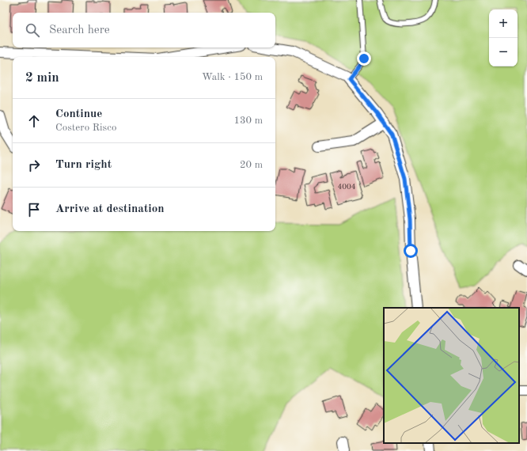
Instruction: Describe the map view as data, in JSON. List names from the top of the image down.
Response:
{
  "house_numbers": ["4004"],
  "page": {
    "map_buttons": ["+", "−"],
    "search": "Search here",
    "heading": ["2 min", "Walk · 150 m"],
    "list": [
      ["Continue", "Costero Risco", "130 m"],
      ["Turn right", "20 m"],
      "Arrive at destination"
    ]
  }
}
